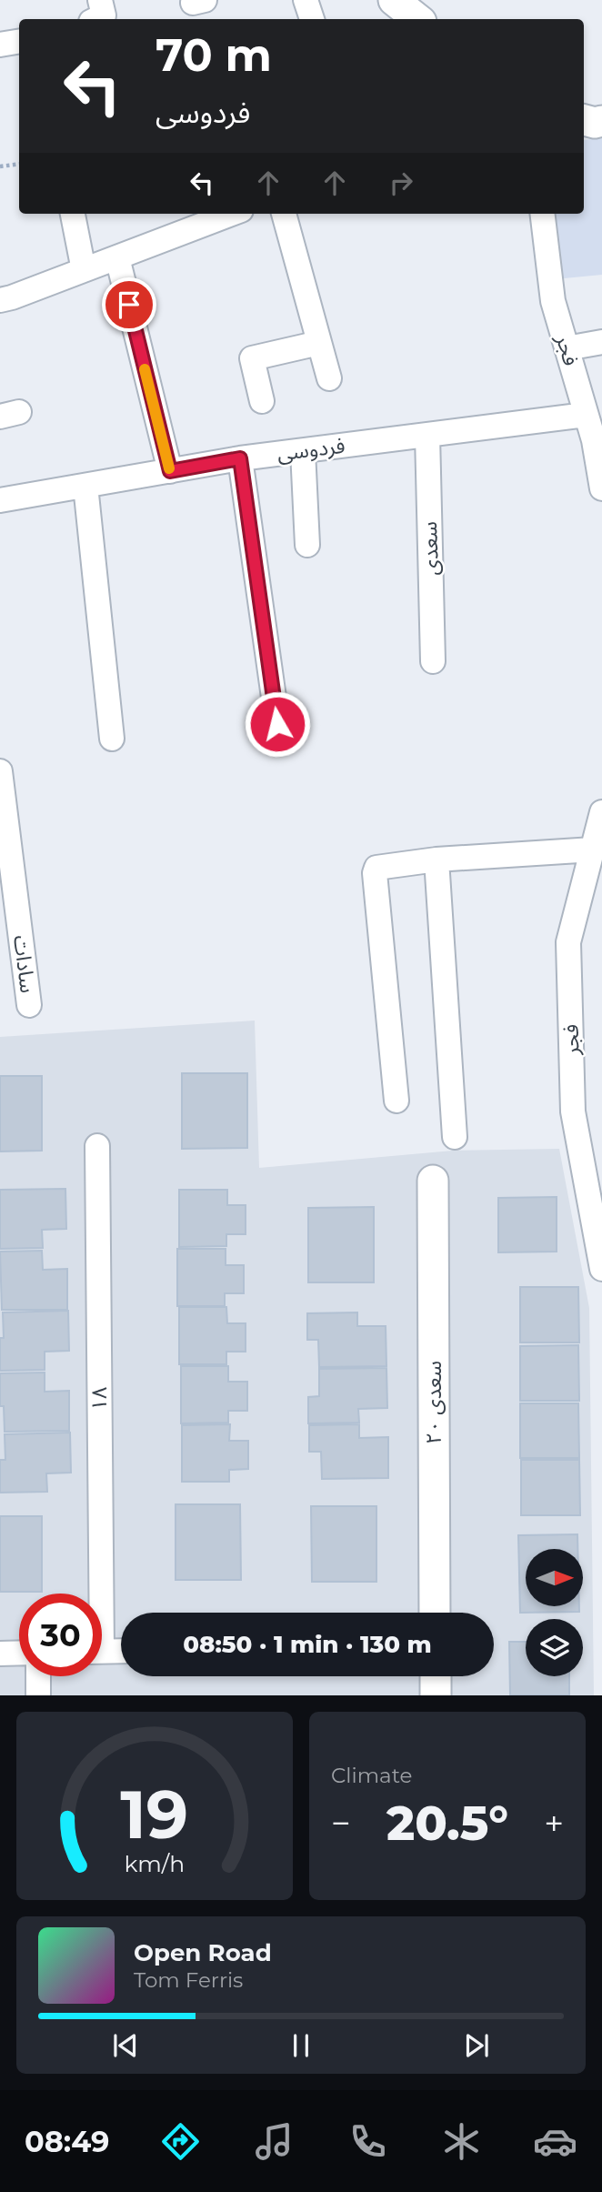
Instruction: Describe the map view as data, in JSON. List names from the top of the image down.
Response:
{
  "streets": {
    "street": [
      "فجر",
      "فردوسی",
      "سعدی",
      "سادات",
      "۱۸",
      "سعدی ۲۰"
    ]
  },
  "crossings": [
    ["فجر", "فردوسی"],
    ["فردوسی", "سعدی"]
  ],
  "north": "right",
  "page": {
    "turn": ["70 m", "فردوسی"],
    "limit": "30",
    "trip": "08:50 · 1 min · 130 m",
    "tile": "Climate",
    "heat": ["−", "20.5°", "+"],
    "song": ["Open Road", "Tom Ferris"],
    "tabs": "08:49",
    "gauge": ["19", "km/h"]
  }
}
